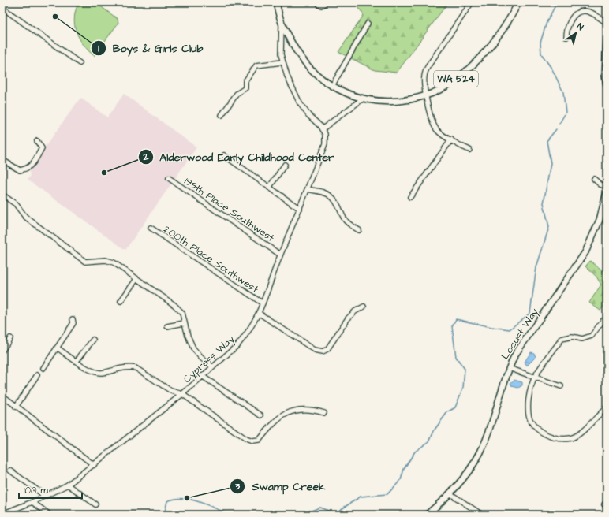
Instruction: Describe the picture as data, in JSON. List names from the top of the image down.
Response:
{
  "streets": {
    "main road": ["WA 524", "Locust Way"],
    "street": ["199th Place Southwest", "200th Place Southwest", "Cypress Way"]
  },
  "crossings": [
    ["199th Place Southwest", "Cypress Way"],
    ["200th Place Southwest", "Cypress Way"]
  ],
  "places": ["Boys & Girls Club", "Alderwood Early Childhood Center", "Swamp Creek"],
  "scale_bar": "100 m",
  "north": "top right"
}
